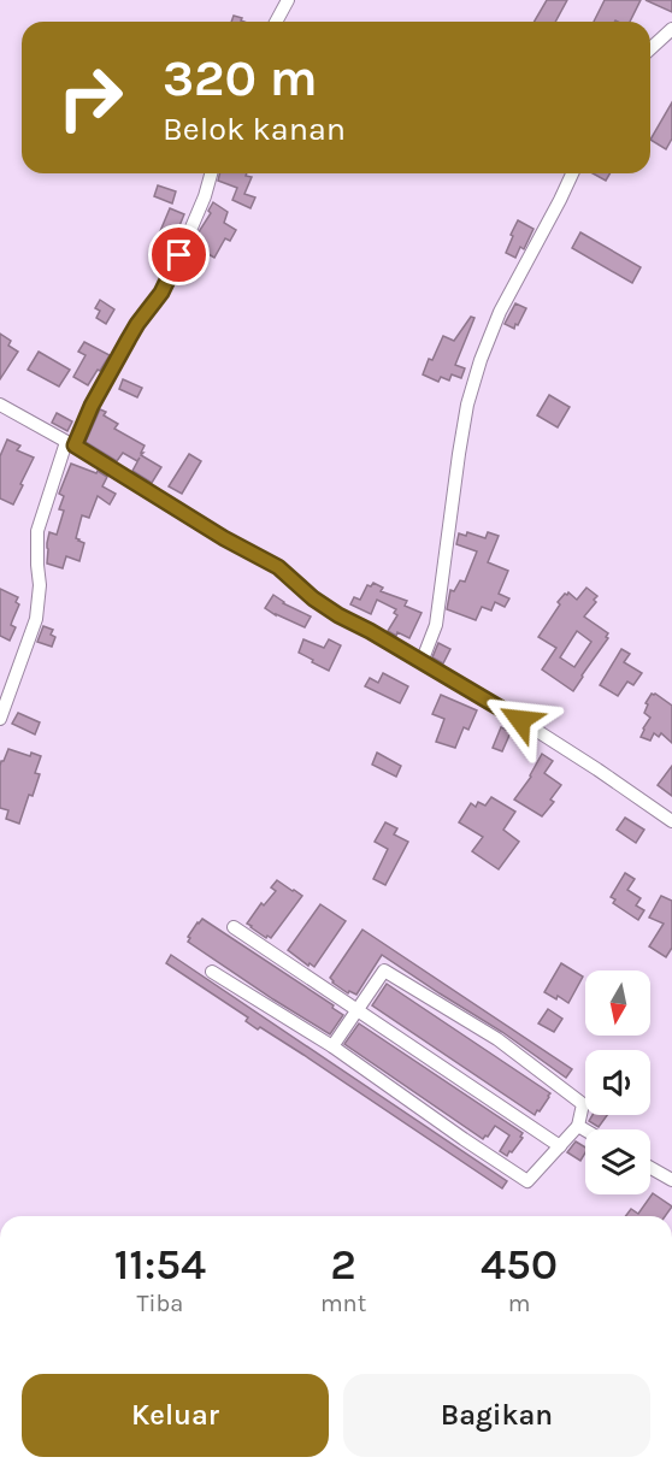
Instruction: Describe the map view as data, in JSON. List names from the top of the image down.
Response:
{
  "north": "bottom",
  "page": {
    "turn": ["320 m", "Belok kanan"],
    "eta": [
      "11:54",
      "Tiba",
      "2",
      "mnt",
      "450",
      "m"
    ],
    "buttons": ["Keluar", "Bagikan"]
  }
}
